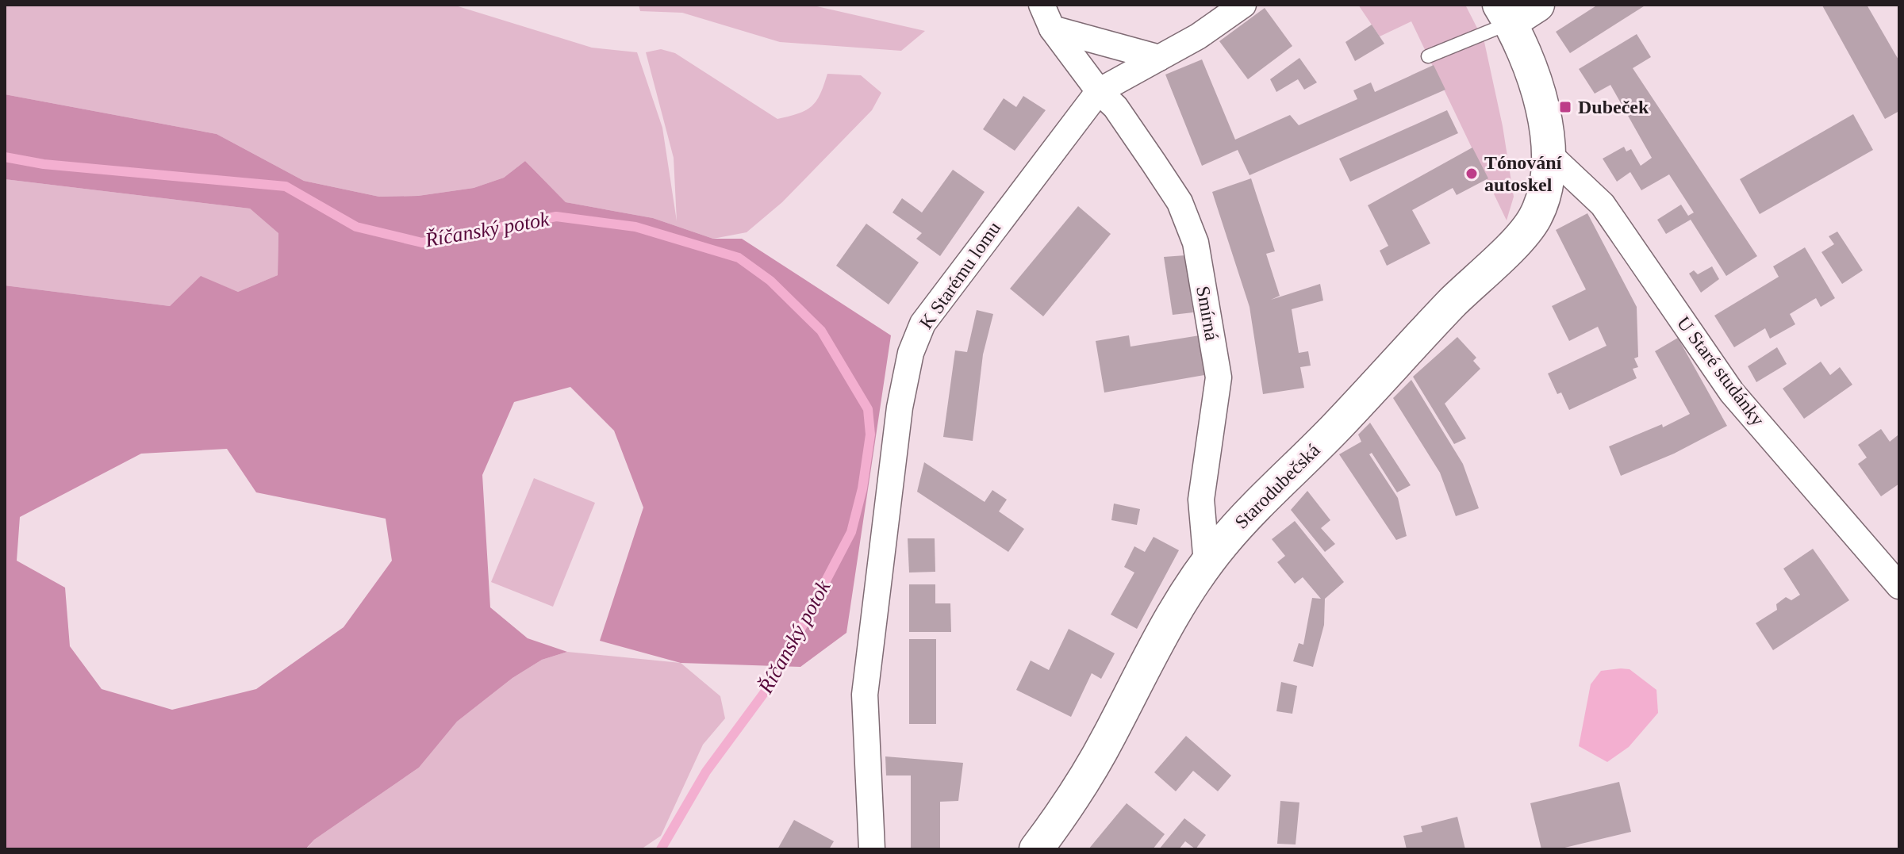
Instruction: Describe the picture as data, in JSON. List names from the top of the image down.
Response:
{
  "streets": {
    "street": [
      "K Starému lomu",
      "Smírná",
      "U Staré studánky",
      "Starodubečská"
    ]
  },
  "crossings": [
    ["K Starému lomu", "Smírná"],
    ["Smírná", "Starodubečská"],
    ["U Staré studánky", "Starodubečská"]
  ],
  "water": ["Říčanský potok"],
  "places": {
    "transit": ["Dubeček"],
    "other": ["Tónování autoskel"]
  }
}
